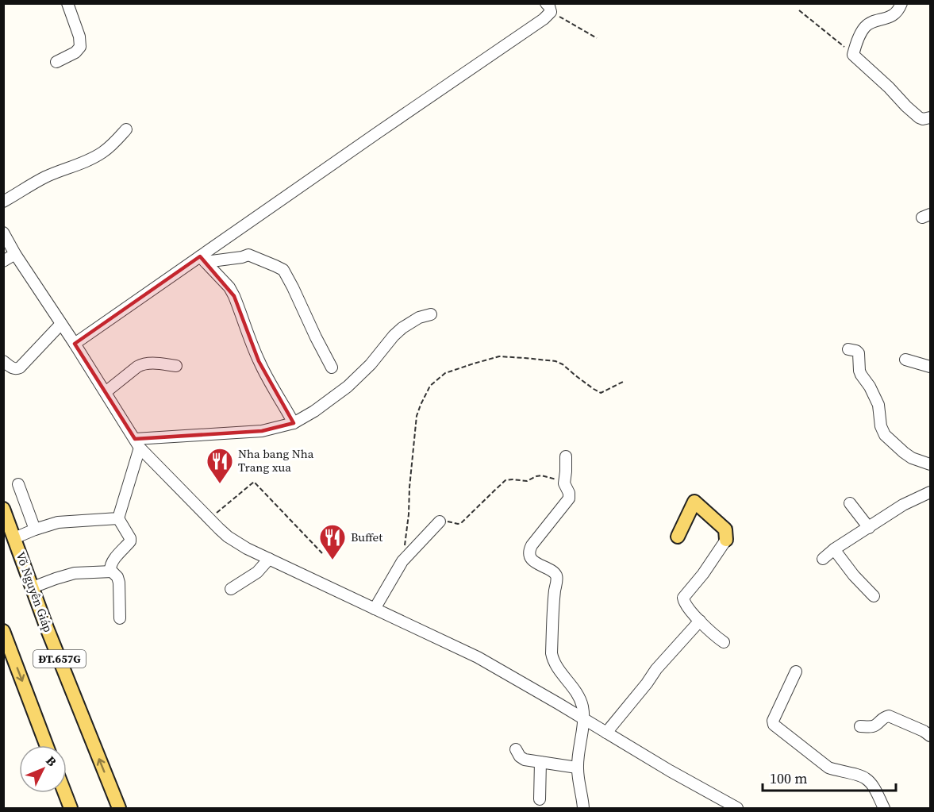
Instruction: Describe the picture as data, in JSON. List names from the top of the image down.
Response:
{
  "streets": {
    "main road": ["Võ Nguyên Giáp", "ĐT.657G"]
  },
  "places": {
    "restaurant": ["Nha bang Nha Trang xua", "Buffet"]
  },
  "scale_bar": "100 m",
  "north": "top right"
}
